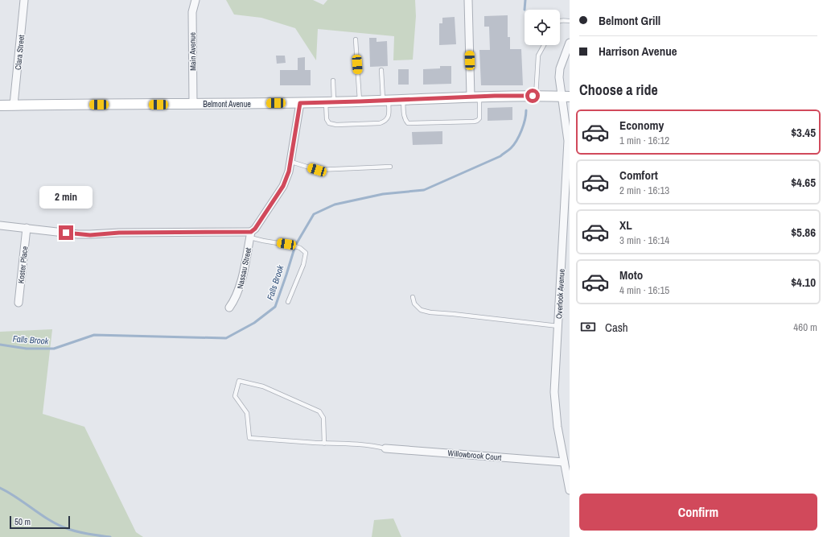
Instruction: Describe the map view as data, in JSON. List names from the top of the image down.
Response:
{
  "streets": {
    "main road": ["Belmont Avenue"],
    "street": [
      "Main Avenue",
      "Clara Street",
      "Koster Place",
      "Nassau Street",
      "Overlook Avenue",
      "Willowbrook Court"
    ]
  },
  "crossings": [
    ["Main Avenue", "Belmont Avenue"],
    ["Clara Street", "Belmont Avenue"],
    ["Belmont Avenue", "Nassau Street"],
    ["Belmont Avenue", "Overlook Avenue"],
    ["Overlook Avenue", "Willowbrook Court"]
  ],
  "water": ["Falls Brook"],
  "scale_bar": "50 m",
  "page": {
    "banner": ["Belmont Grill", "Harrison Avenue"],
    "heading": "Choose a ride",
    "list": [
      {
        "name": "Economy",
        "note": "1 min · 16:12",
        "value": "$3.45"
      },
      {
        "name": "Comfort",
        "note": "2 min · 16:13",
        "value": "$4.65"
      },
      {
        "name": "XL",
        "note": "3 min · 16:14",
        "value": "$5.86"
      },
      {
        "name": "Moto",
        "note": "4 min · 16:15",
        "value": "$4.10"
      }
    ],
    "bubble": "2 min",
    "pay": ["Cash", "460 m"],
    "buttons": "Confirm",
    "scale": "50 m"
  }
}
